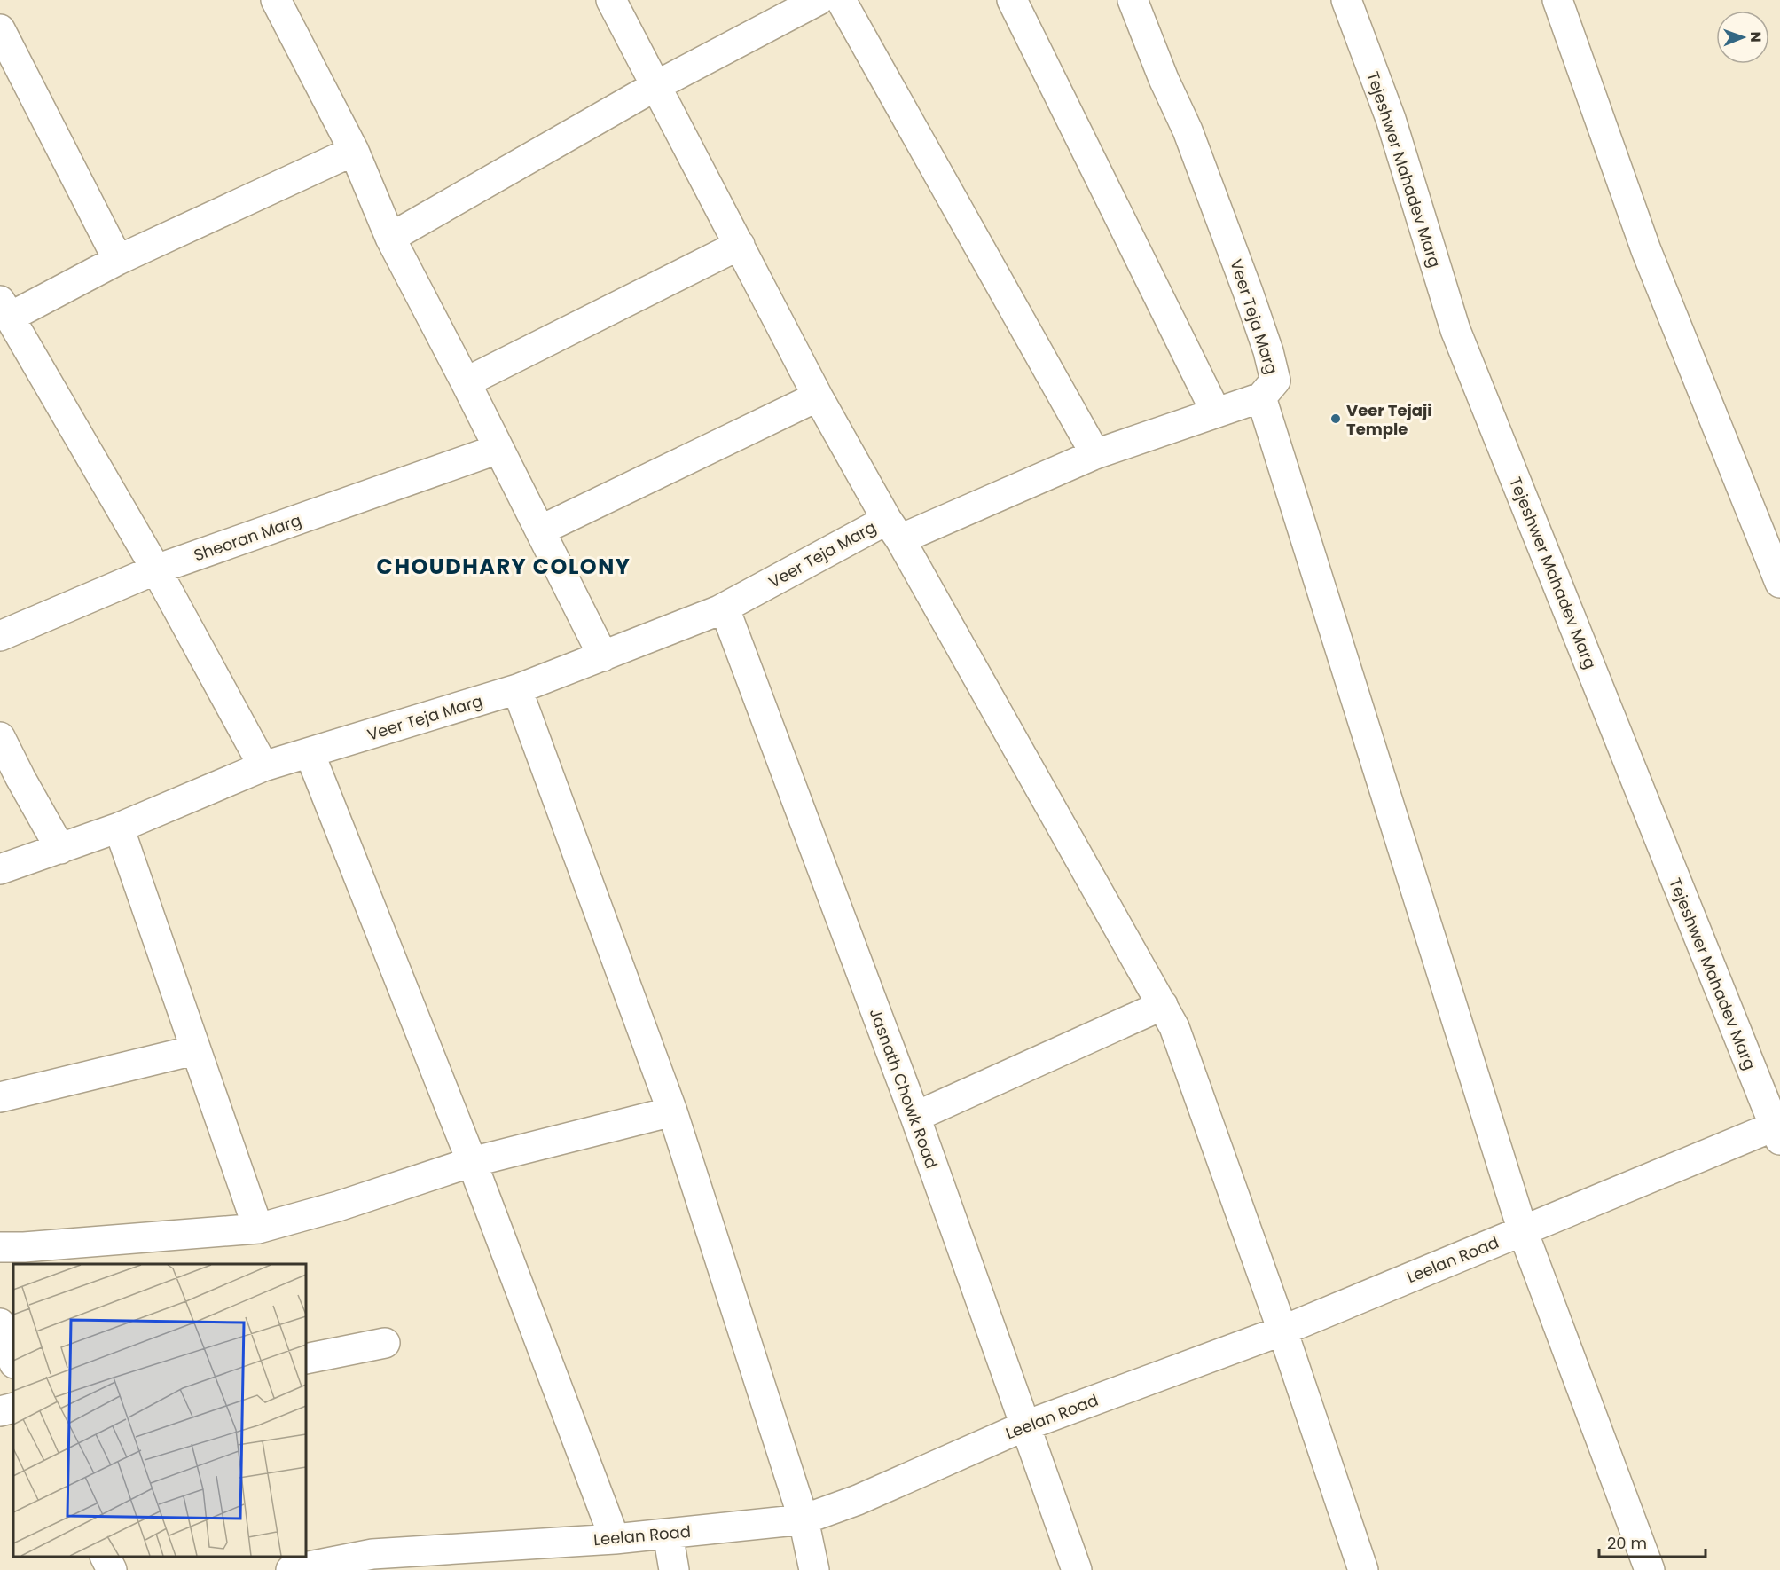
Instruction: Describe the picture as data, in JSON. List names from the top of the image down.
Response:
{
  "streets": {
    "street": [
      "Tejeshwer Mahadev Marg",
      "Veer Teja Marg",
      "Sheoran Marg",
      "Jasnath Chowk Road",
      "Leelan Road"
    ]
  },
  "crossings": [
    ["Tejeshwer Mahadev Marg", "Leelan Road"],
    ["Veer Teja Marg", "Jasnath Chowk Road"],
    ["Jasnath Chowk Road", "Leelan Road"]
  ],
  "districts": ["CHOUDHARY COLONY"],
  "places": ["Veer Tejaji Temple"],
  "scale_bar": "20 m",
  "north": "right"
}
